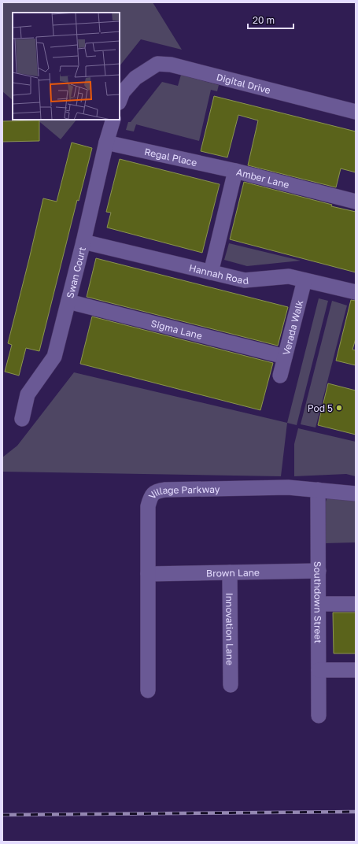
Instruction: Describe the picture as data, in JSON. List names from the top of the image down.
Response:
{
  "streets": {
    "street": [
      "Digital Drive",
      "Regal Place",
      "Amber Lane",
      "Swan Court",
      "Hannah Road",
      "Verada Walk",
      "Sigma Lane",
      "Village Parkway",
      "Brown Lane",
      "Southdown Street",
      "Innovation Lane"
    ]
  },
  "crossings": [
    ["Regal Place", "Amber Lane"],
    ["Regal Place", "Swan Court"],
    ["Amber Lane", "Hannah Road"],
    ["Swan Court", "Hannah Road"],
    ["Swan Court", "Sigma Lane"],
    ["Hannah Road", "Verada Walk"],
    ["Verada Walk", "Sigma Lane"],
    ["Village Parkway", "Brown Lane"],
    ["Village Parkway", "Southdown Street"],
    ["Brown Lane", "Southdown Street"],
    ["Brown Lane", "Innovation Lane"]
  ],
  "places": ["Pod 5"],
  "scale_bar": "20 m"
}
